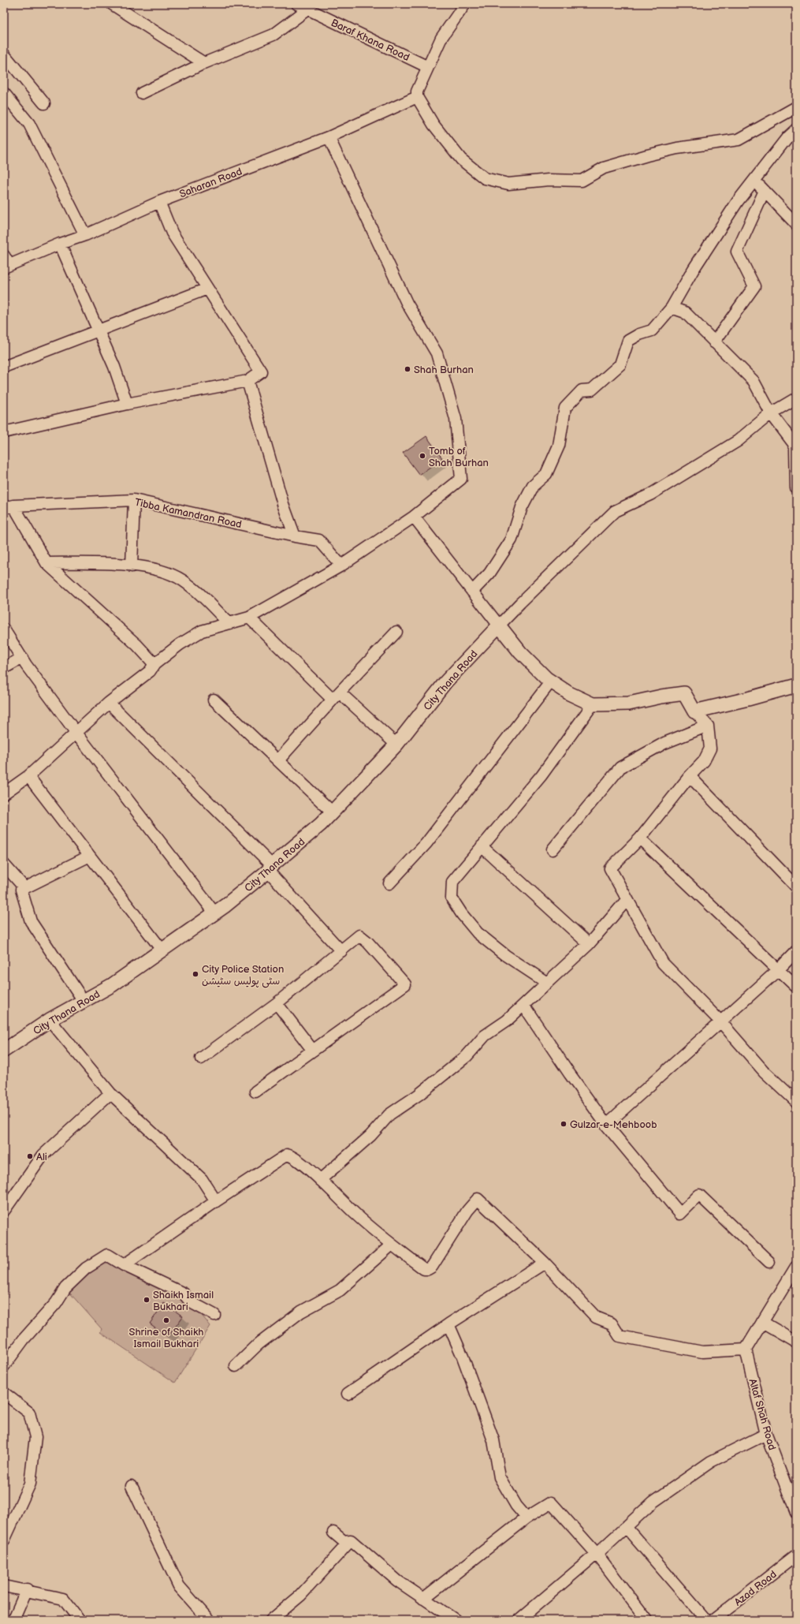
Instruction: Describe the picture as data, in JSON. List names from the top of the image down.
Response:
{
  "streets": {
    "street": [
      "Baraf Khana Road",
      "Saharan Road",
      "Tibba Kamandran Road",
      "City Thana Road",
      "Altaf Shah Road",
      "Azad Road"
    ]
  },
  "places": [
    "Shah Burhan",
    "Tomb of Shah Burhan",
    "City Police Station سٹی پولیس سٹیشن",
    "Gulzar-e-Mehboob",
    "Ali",
    "Shaikh Ismail Bukhari",
    "Shrine of Shaikh Ismail Bukhari"
  ]
}
